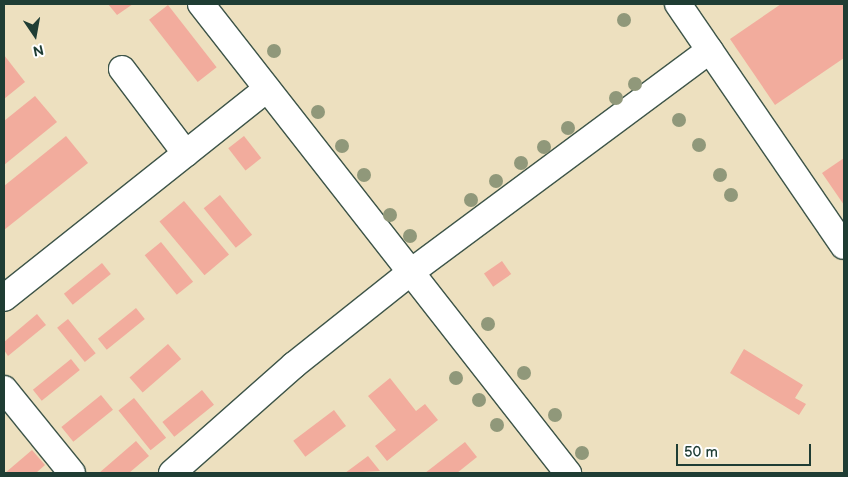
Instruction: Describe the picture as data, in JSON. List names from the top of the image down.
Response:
{
  "scale_bar": "50 m",
  "north": "bottom"
}
